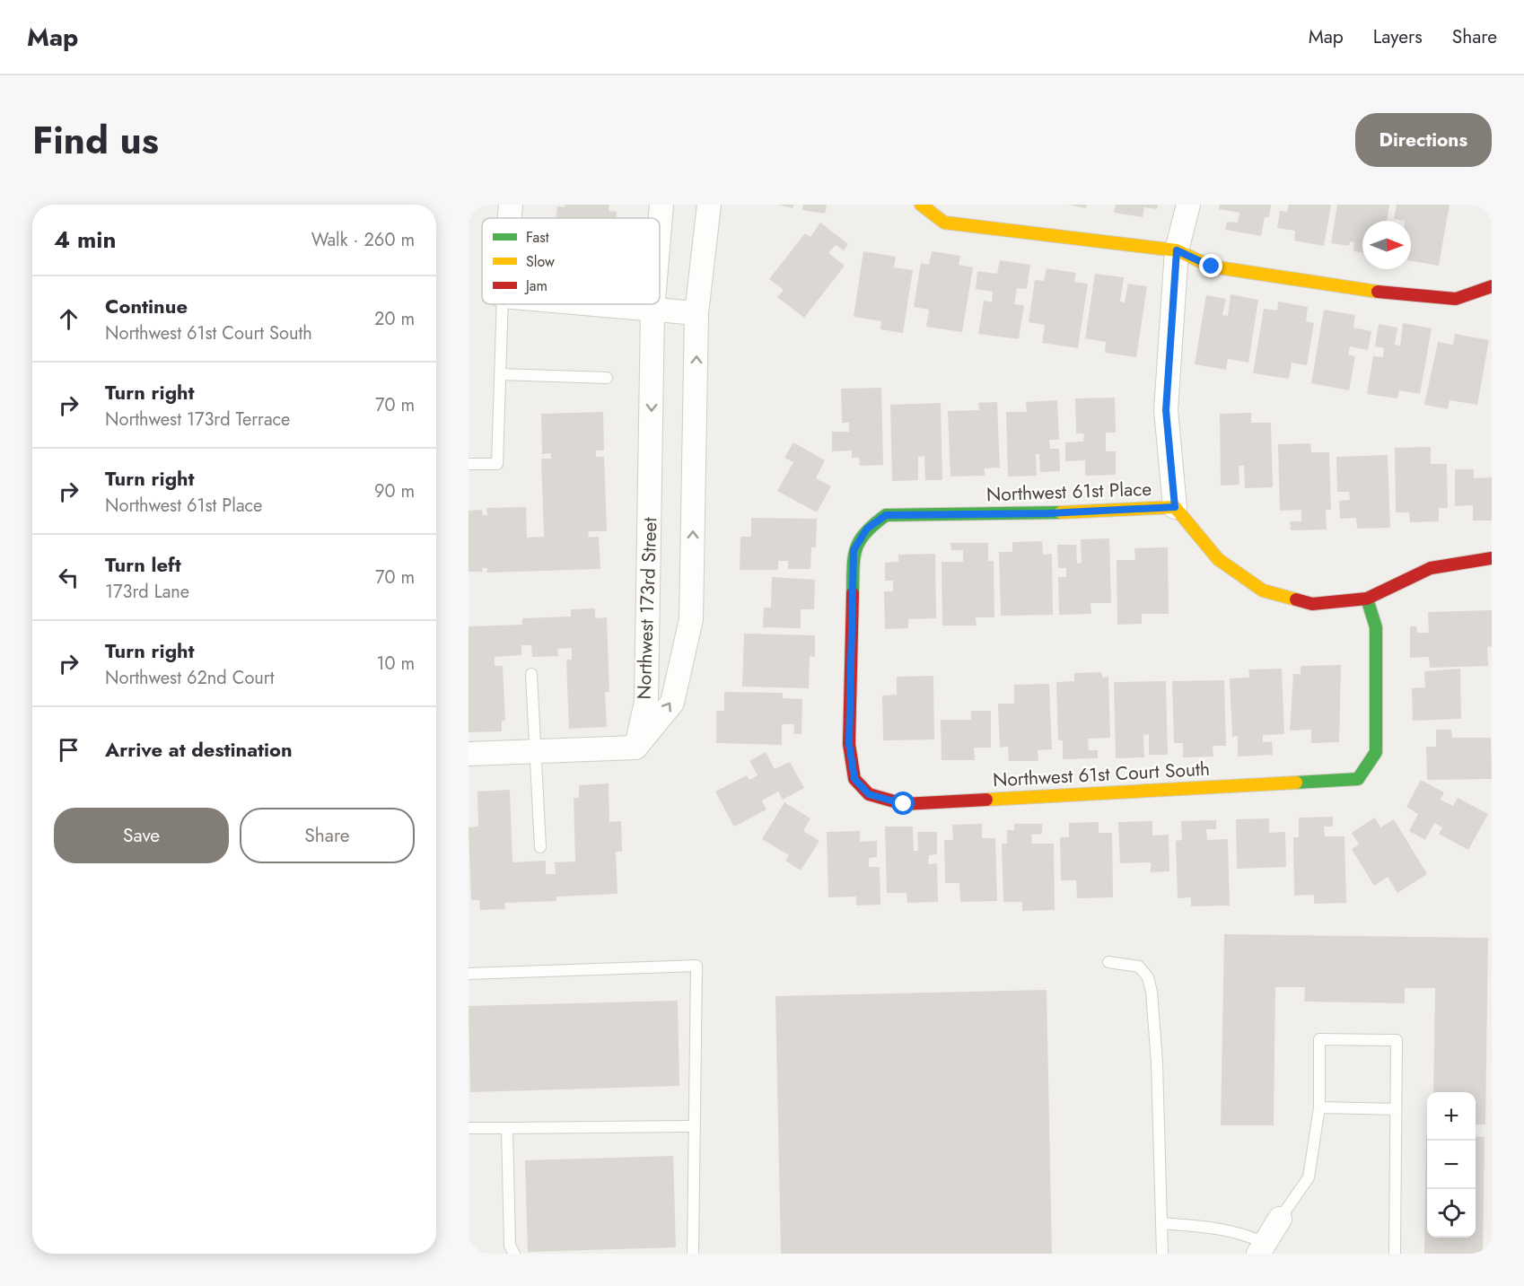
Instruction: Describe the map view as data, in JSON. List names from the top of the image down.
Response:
{
  "streets": {
    "street": ["Northwest 61st Place", "Northwest 173rd Street", "Northwest 61st Court South"]
  },
  "crossings": [
    ["Northwest 61st Place", "Northwest 61st Court South"]
  ],
  "legend": ["Fast", "Slow", "Jam"],
  "north": "right",
  "page": {
    "header": "Map",
    "nav": ["Map", "Layers", "Share"],
    "title": "Find us",
    "buttons": [
      "Directions",
      ["Save", "Share"]
    ],
    "heading": ["4 min", "Walk · 260 m"],
    "list": [
      ["Continue", "Northwest 61st Court South", "20 m"],
      ["Turn right", "Northwest 173rd Terrace", "70 m"],
      ["Turn right", "Northwest 61st Place", "90 m"],
      ["Turn left", "173rd Lane", "70 m"],
      ["Turn right", "Northwest 62nd Court", "10 m"],
      "Arrive at destination"
    ],
    "map_buttons": ["+", "−"]
  }
}
